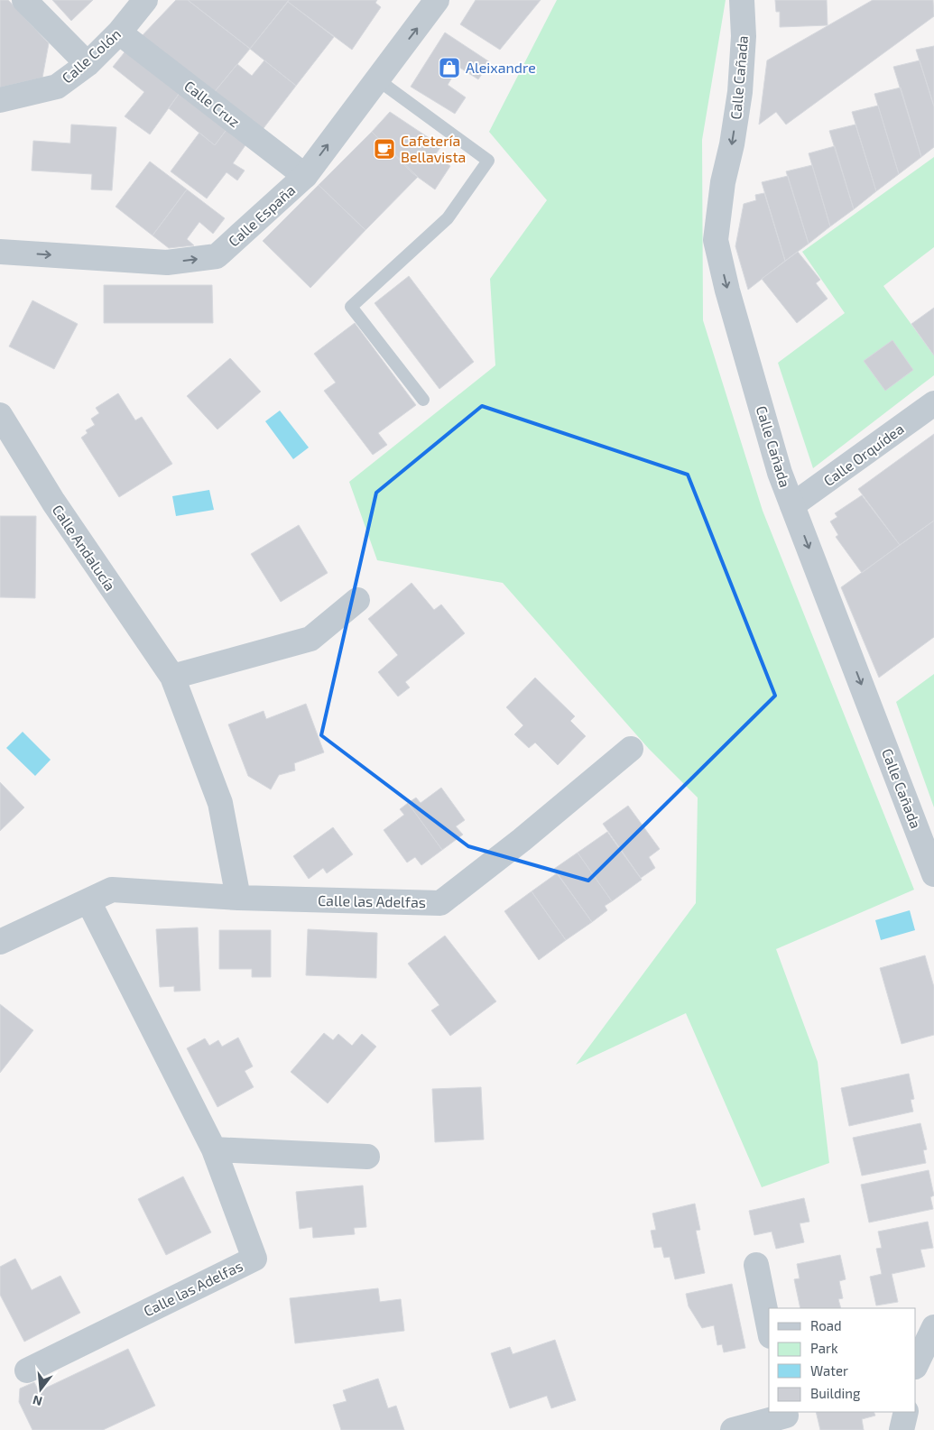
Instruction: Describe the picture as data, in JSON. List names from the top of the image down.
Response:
{
  "streets": {
    "street": [
      "Calle Colón",
      "Calle Cañada",
      "Calle Cruz",
      "Calle España",
      "Calle Orquídea",
      "Calle Andalucía",
      "Calle las Adelfas"
    ]
  },
  "crossings": [
    ["Calle Colón", "Calle Cruz"],
    ["Calle Cañada", "Calle Orquídea"],
    ["Calle Cruz", "Calle España"],
    ["Calle Andalucía", "Calle las Adelfas"]
  ],
  "one_way": ["Calle Cañada", "Calle España"],
  "places": {
    "shop": ["Aleixandre"],
    "cafe": ["Cafetería Bellavista"]
  },
  "legend": [
    "Road",
    "Park",
    "Water",
    "Building"
  ],
  "north": "bottom"
}
